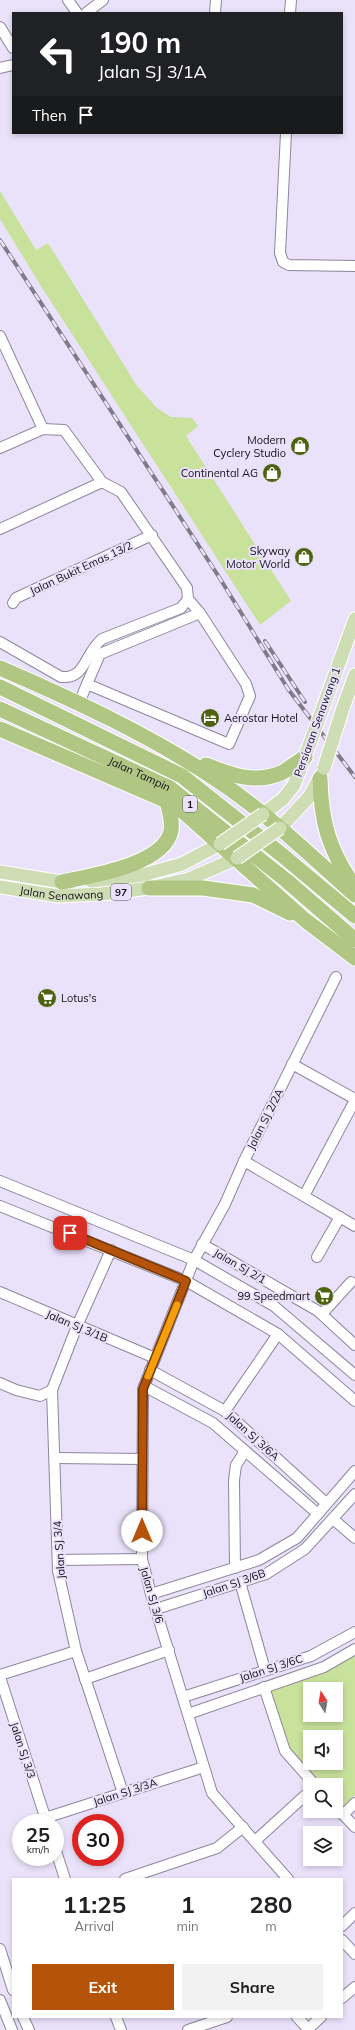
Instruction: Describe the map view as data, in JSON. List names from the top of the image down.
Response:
{
  "streets": {
    "highway": ["Jalan Tampin", "1"],
    "main road": ["Persiaran Senawang 1", "Jalan Senawang", "97"],
    "street": [
      "Jalan Bukit Emas 13/2",
      "Jalan SJ 2/2A",
      "Jalan SJ 2/1",
      "Jalan SJ 3/1B",
      "Jalan SJ 3/6A",
      "Jalan SJ 3/4",
      "Jalan SJ 3/6B",
      "Jalan SJ 3/6",
      "Jalan SJ 3/6C",
      "Jalan SJ 3/3",
      "Jalan SJ 3/3A"
    ]
  },
  "crossings": [
    ["Persiaran Senawang 1", "97"],
    ["Jalan Senawang", "97"],
    ["Jalan SJ 2/2A", "Jalan SJ 2/1"],
    ["Jalan SJ 2/2A", "Jalan SJ 3/6"],
    ["Jalan SJ 3/1B", "Jalan SJ 3/4"],
    ["Jalan SJ 3/1B", "Jalan SJ 3/6"],
    ["Jalan SJ 3/6A", "Jalan SJ 3/6"],
    ["Jalan SJ 3/4", "Jalan SJ 3/3A"],
    ["Jalan SJ 3/6B", "Jalan SJ 3/6"],
    ["Jalan SJ 3/6", "Jalan SJ 3/6C"],
    ["Jalan SJ 3/6", "Jalan SJ 3/3A"]
  ],
  "places": {
    "shop": ["Modern Cyclery Studio", "Continental AG", "Skyway Motor World"],
    "hotel": ["Aerostar Hotel"],
    "supermarket": ["Lotus's", "99 Speedmart"]
  },
  "north": "top",
  "page": {
    "turn": ["190 m", "Jalan SJ 3/1A"],
    "then": "Then",
    "speed": "25 km/h",
    "limit": "30",
    "eta": [
      "11:25",
      "Arrival",
      "1",
      "min",
      "280",
      "m"
    ],
    "buttons": ["Exit", "Share"]
  }
}
